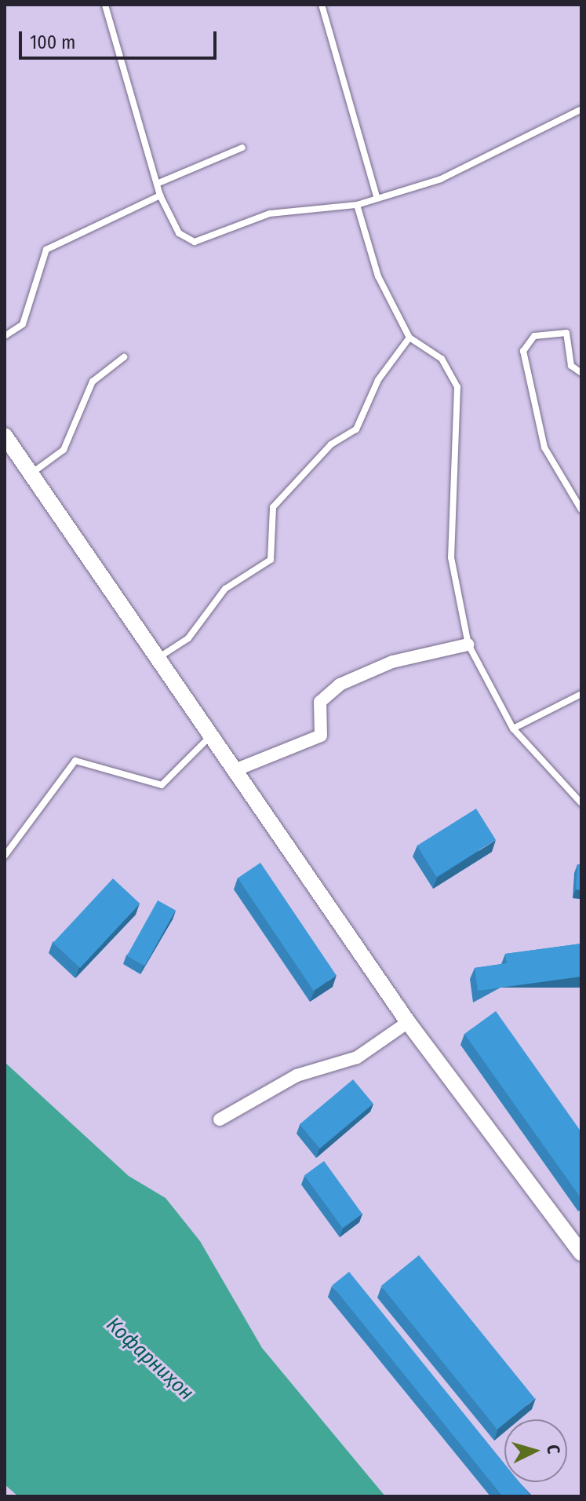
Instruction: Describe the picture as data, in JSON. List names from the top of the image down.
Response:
{
  "water": ["Кофарниҳон"],
  "scale_bar": "100 m",
  "north": "right"
}
